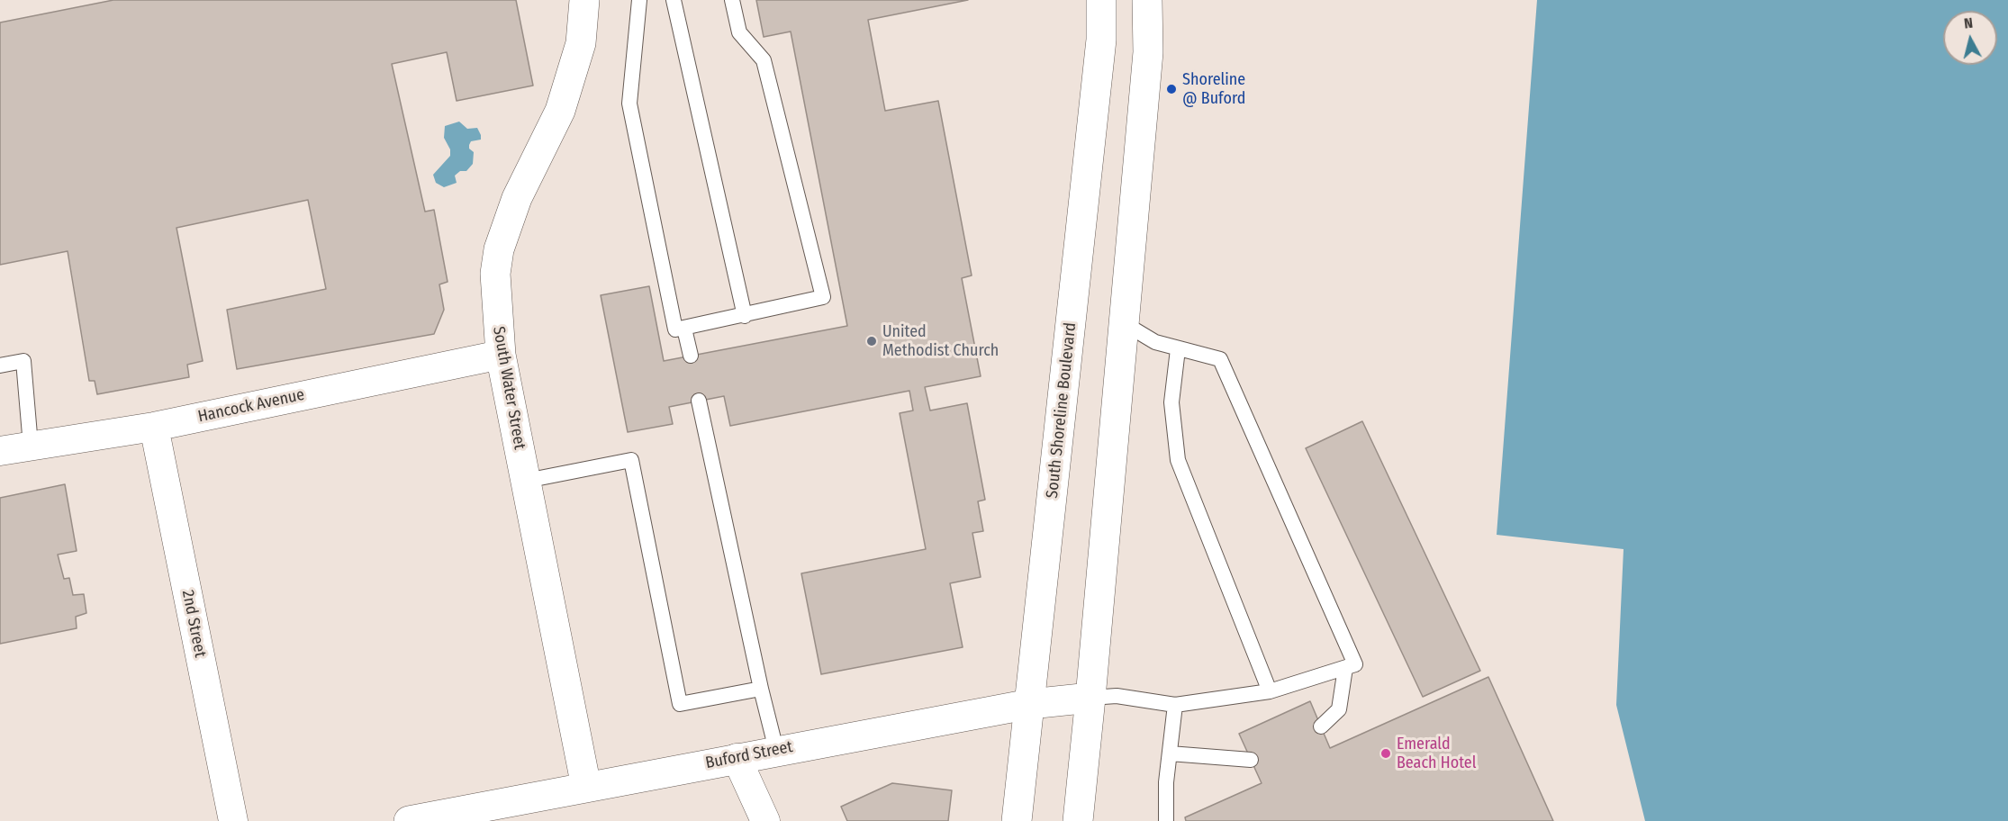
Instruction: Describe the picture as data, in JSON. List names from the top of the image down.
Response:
{
  "streets": {
    "main road": ["South Water Street", "South Shoreline Boulevard", "Buford Street"],
    "street": ["Hancock Avenue", "2nd Street"]
  },
  "crossings": [
    ["South Water Street", "Hancock Avenue"],
    ["South Water Street", "Buford Street"],
    ["Hancock Avenue", "2nd Street"],
    ["South Shoreline Boulevard", "Buford Street"]
  ],
  "places": ["Shoreline @ Buford", "United Methodist Church", "Emerald Beach Hotel"],
  "north": "top"
}
